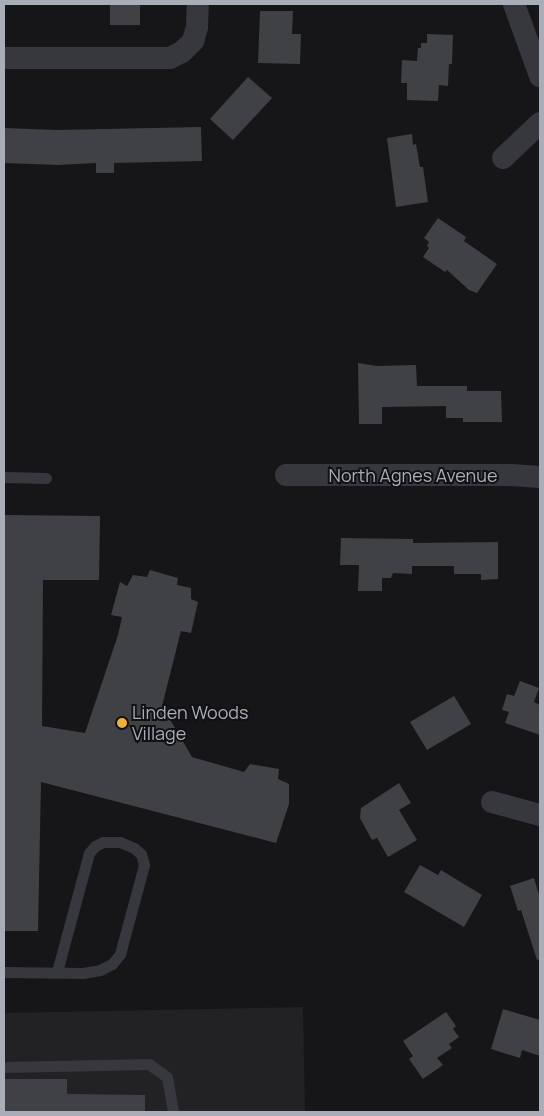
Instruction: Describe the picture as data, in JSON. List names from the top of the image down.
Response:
{
  "streets": {
    "street": ["North Agnes Avenue"]
  },
  "places": ["Linden Woods Village"]
}
